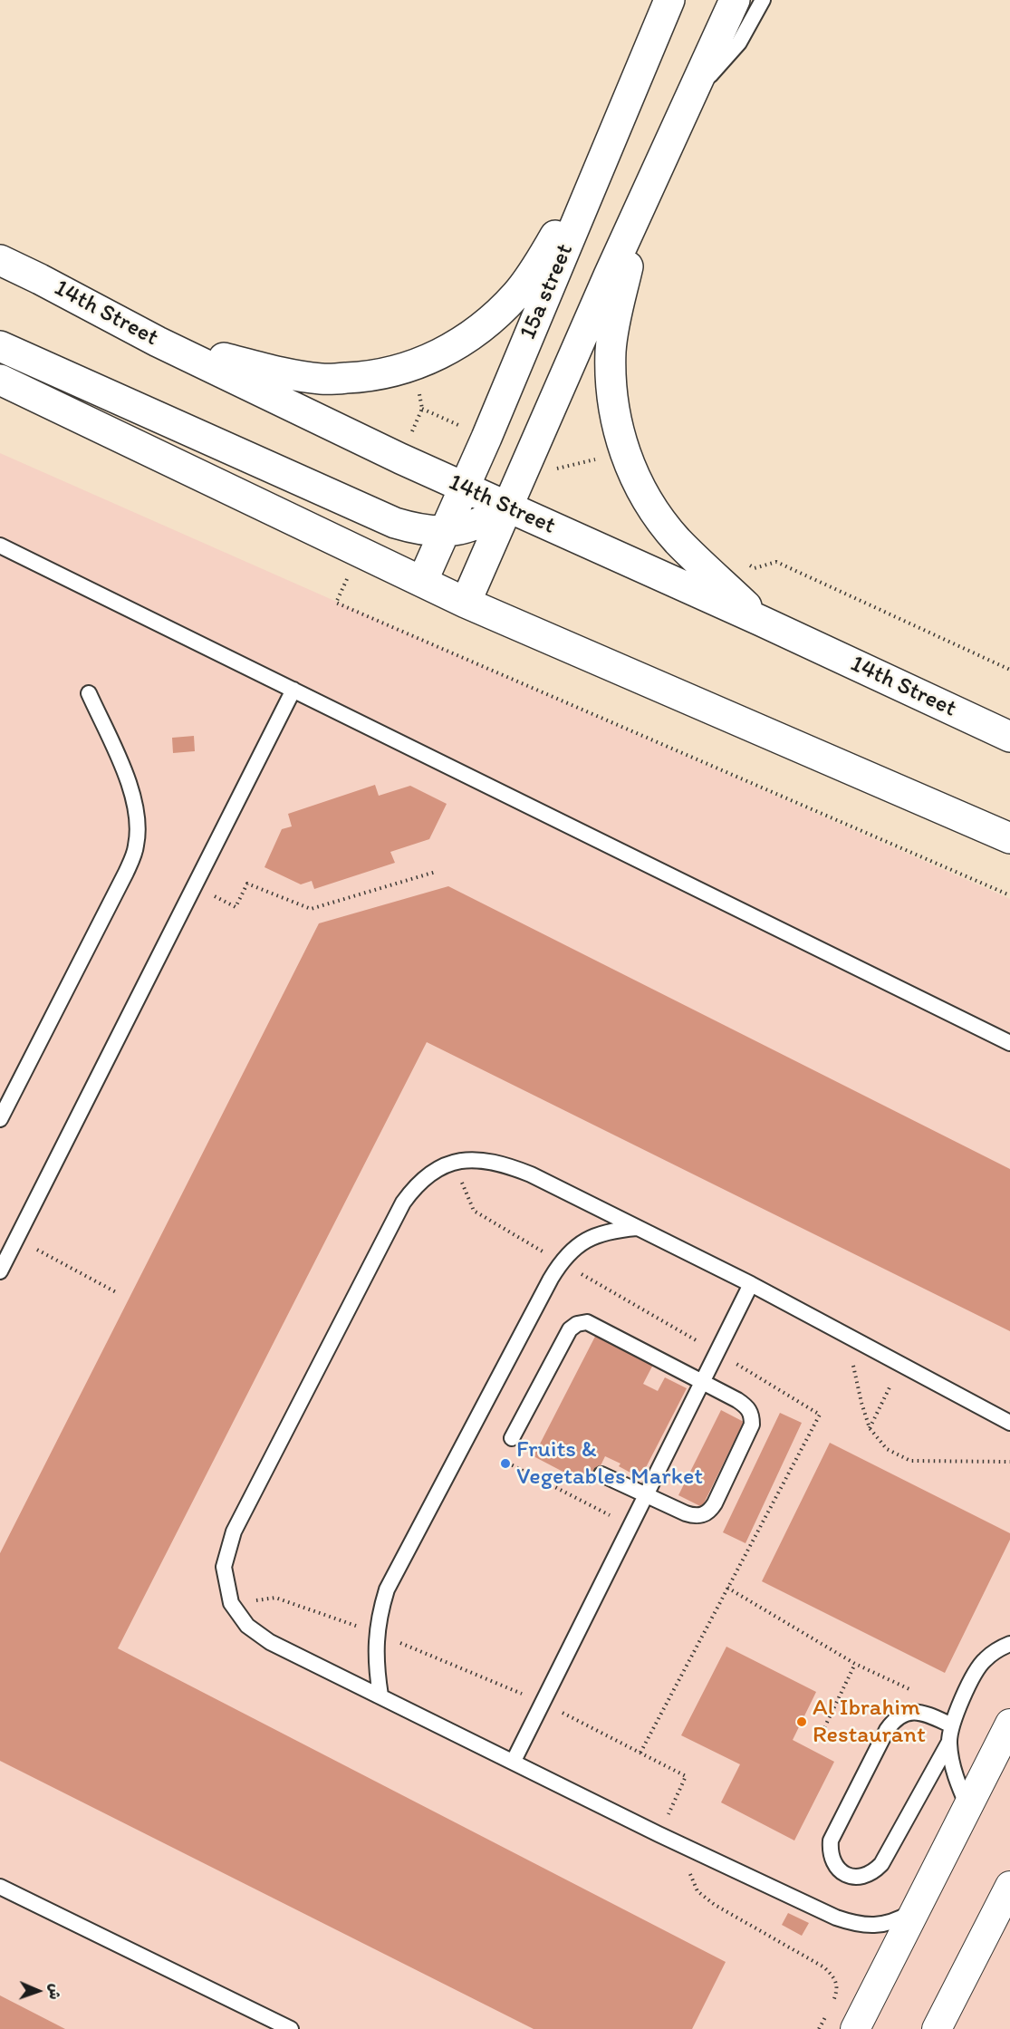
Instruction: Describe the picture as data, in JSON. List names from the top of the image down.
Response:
{
  "streets": {
    "main road": ["15a street", "14th Street"]
  },
  "crossings": [
    ["15a street", "14th Street"]
  ],
  "places": ["Fruits & Vegetables Market", "Al Ibrahim Restaurant"],
  "north": "right"
}
